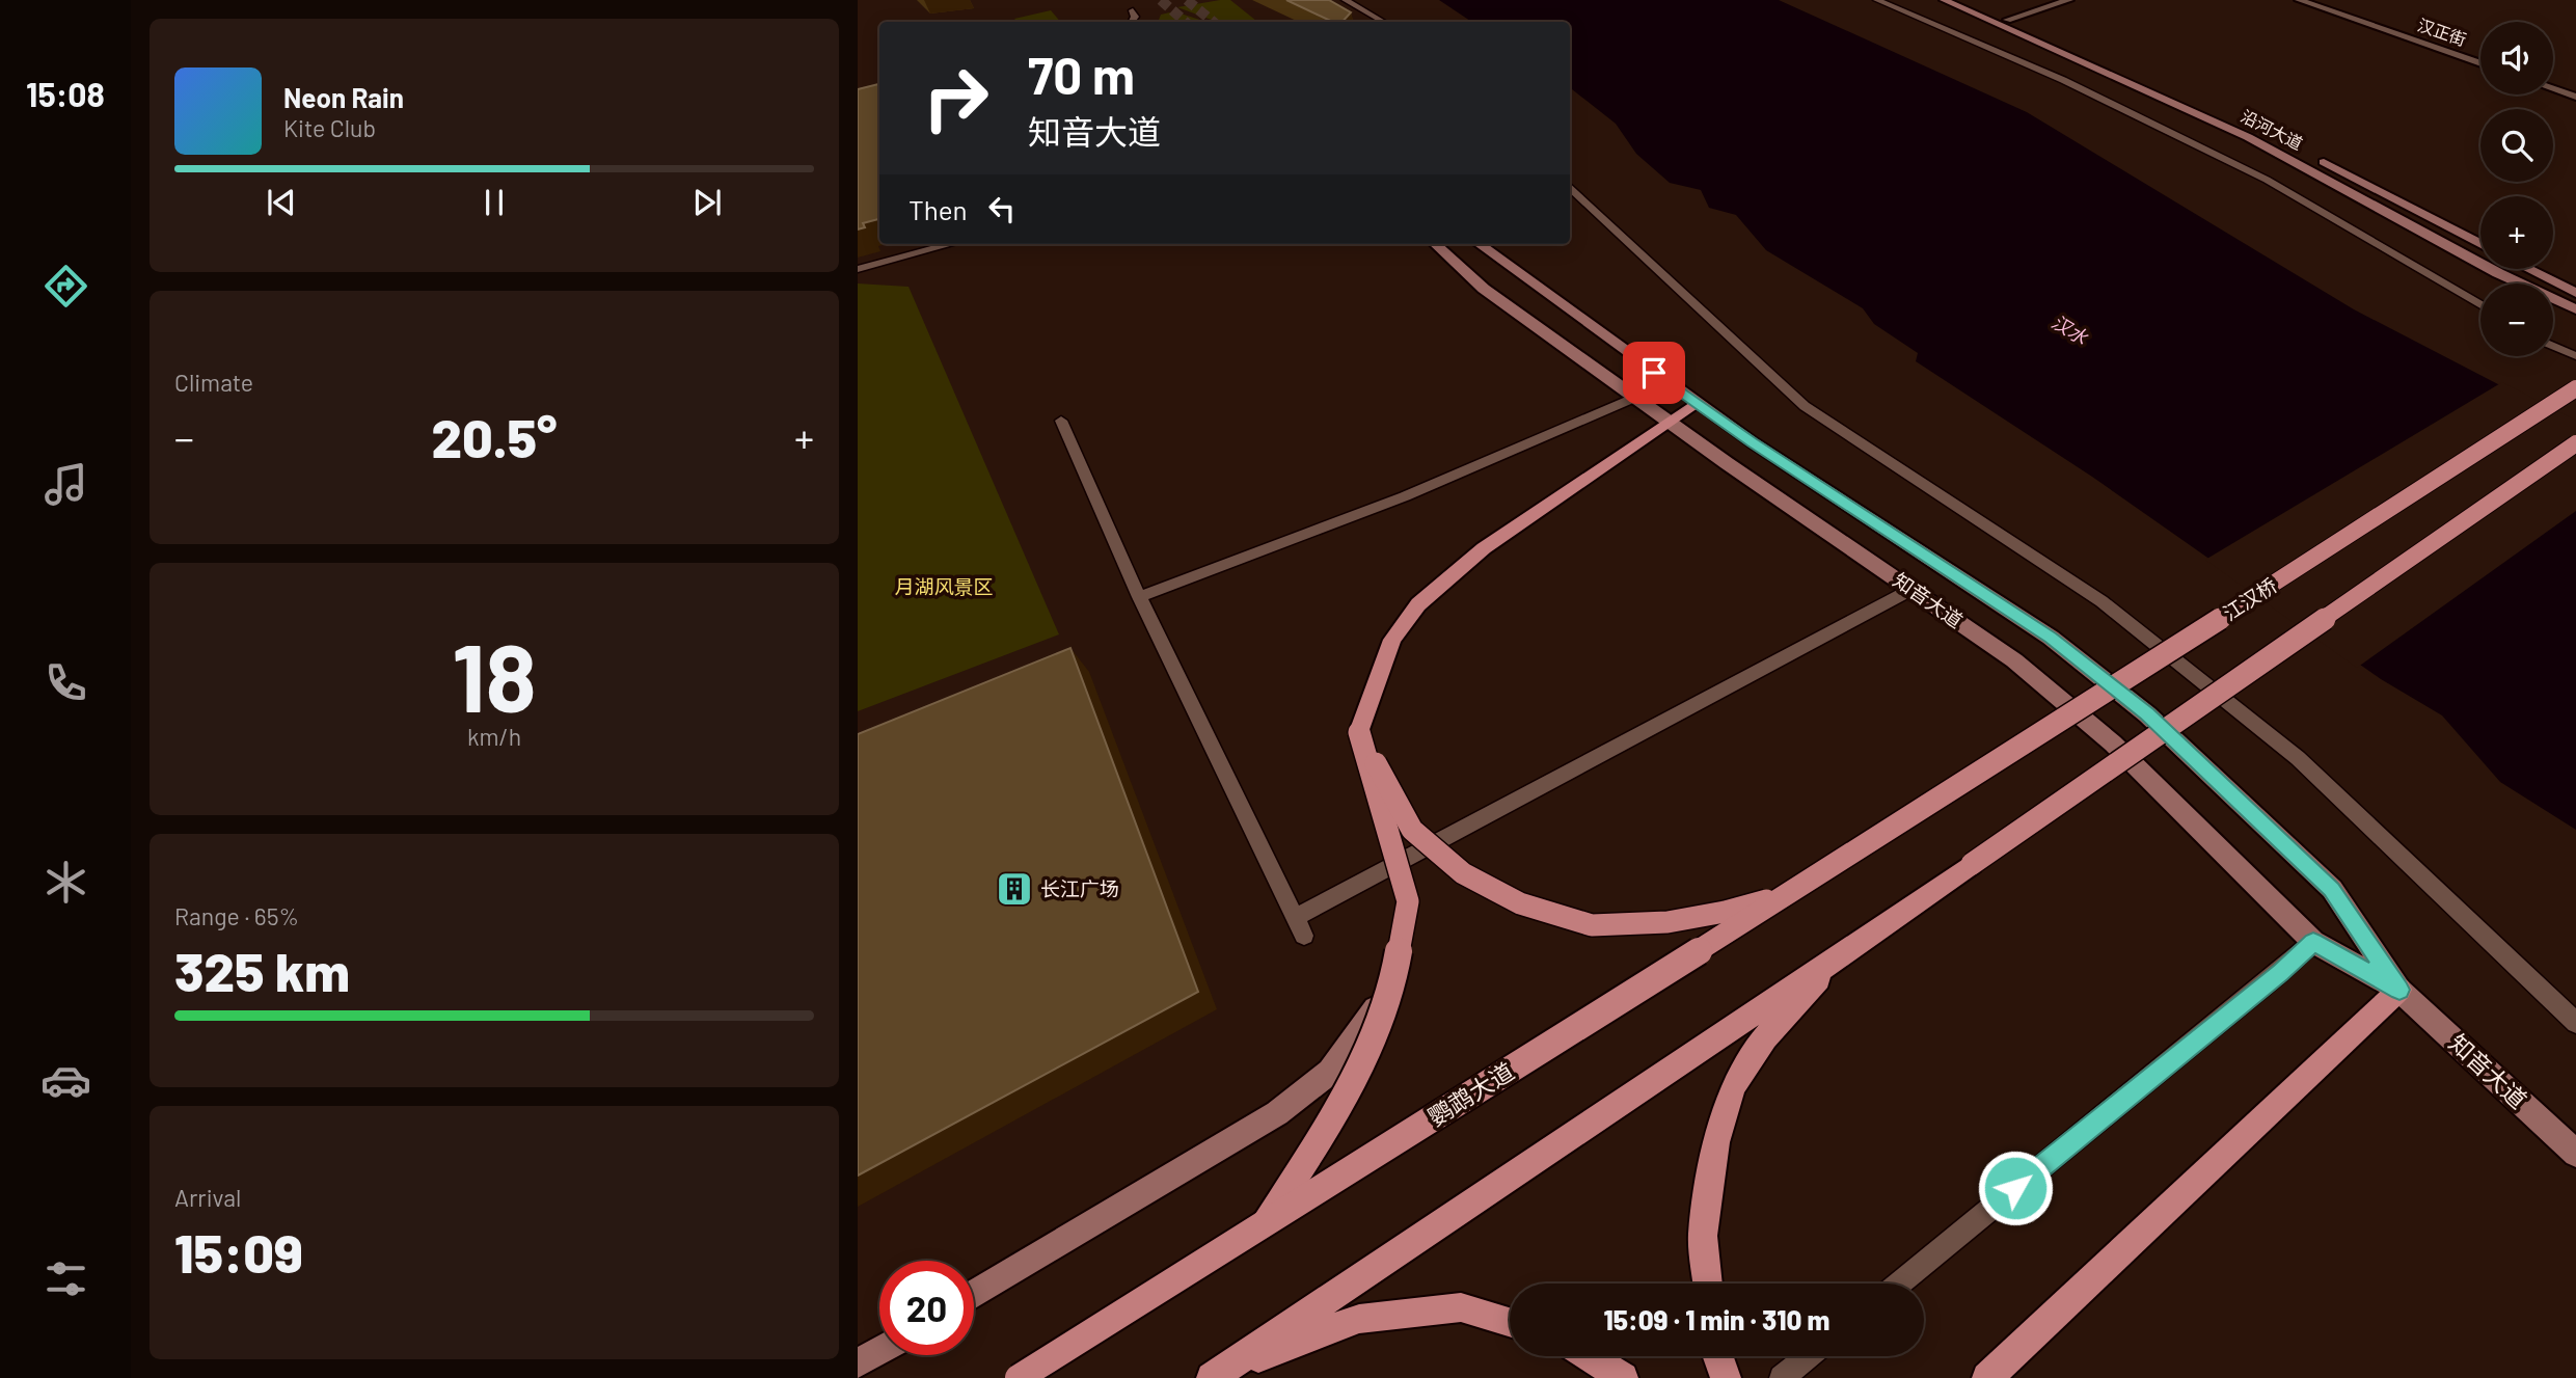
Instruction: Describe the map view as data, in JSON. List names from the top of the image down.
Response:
{
  "streets": {
    "main road": [
      "沿河大道",
      "江汉桥",
      "知音大道",
      "鹦鹉大道"
    ],
    "street": ["汉正街"]
  },
  "crossings": [
    ["江汉桥", "鹦鹉大道"]
  ],
  "water": ["汉水"],
  "parks": ["月湖风景区"],
  "places": {
    "building": ["长江广场"]
  },
  "page": {
    "tabs": "15:08",
    "map_buttons": ["+", "−"],
    "turn": ["70 m", "知音大道"],
    "song": ["Neon Rain", "Kite Club"],
    "then": "Then",
    "tile": [
      "Climate",
      ["18", "km/h"],
      ["Range · 65%", "325 km"],
      ["Arrival", "15:09"]
    ],
    "heat": ["−", "20.5°", "+"],
    "limit": "20",
    "trip": "15:09 · 1 min · 310 m"
  }
}
